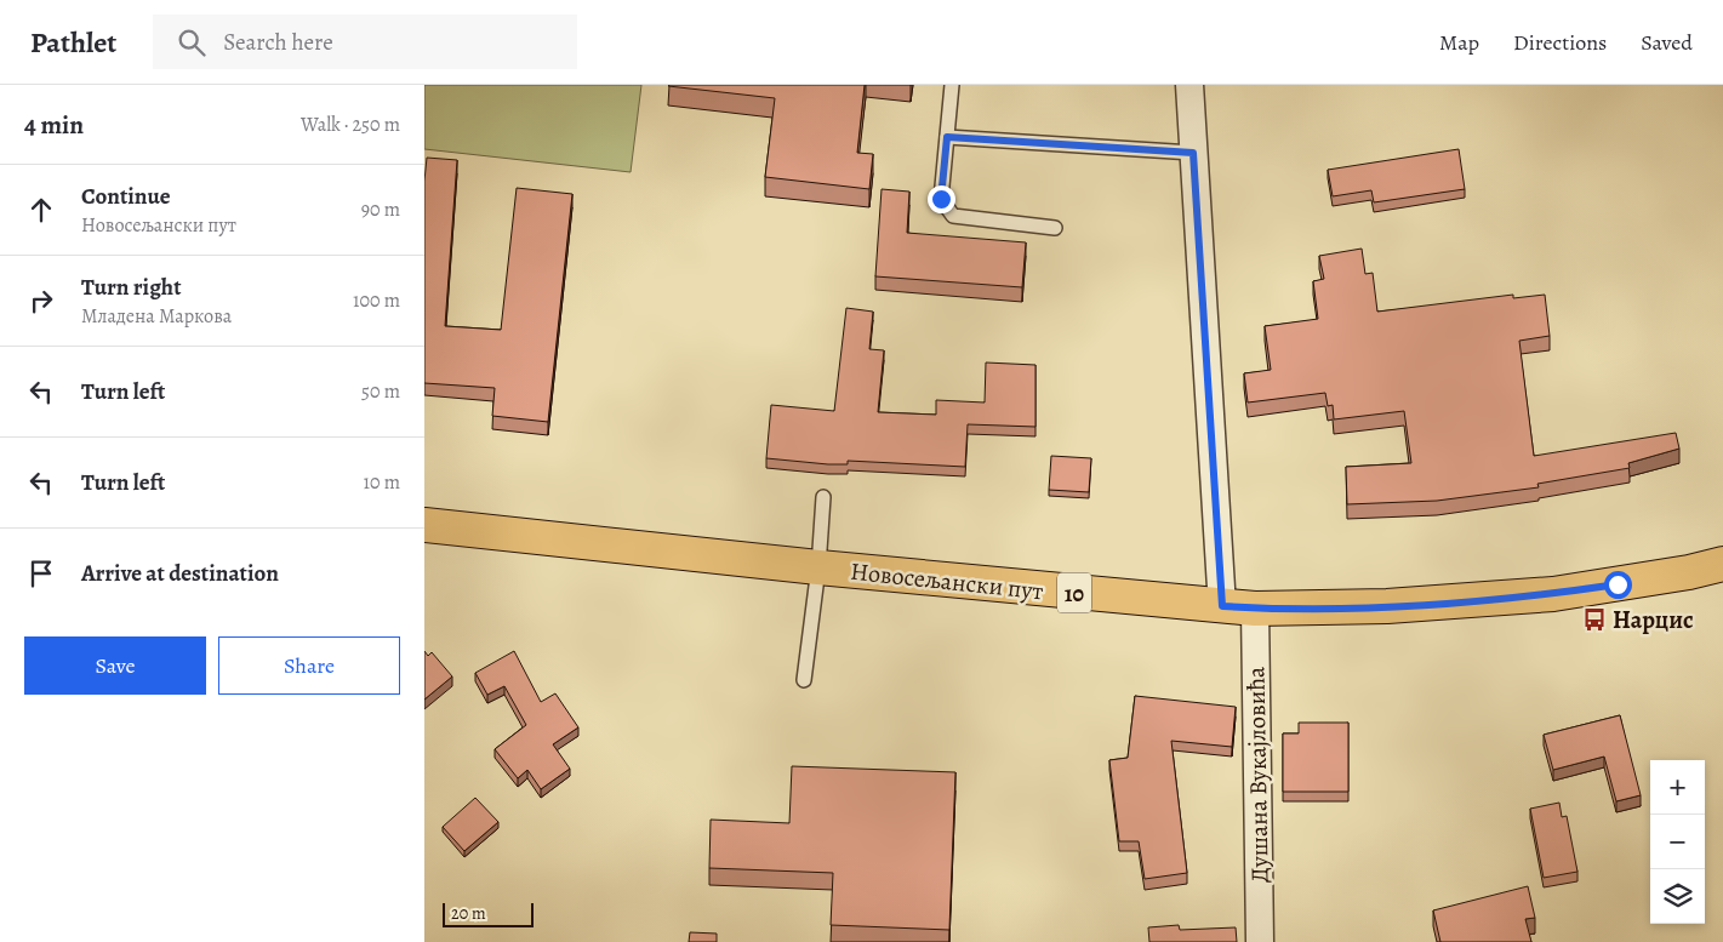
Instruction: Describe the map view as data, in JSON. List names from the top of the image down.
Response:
{
  "streets": {
    "main road": ["Новосељански пут", "10"],
    "street": ["Душана Вукајловића"]
  },
  "crossings": [
    ["Новосељански пут", "Душана Вукајловића"]
  ],
  "places": {
    "bus stop": ["Нарцис"]
  },
  "scale_bar": "20 m",
  "page": {
    "header": "Pathlet",
    "search": "Search here",
    "nav": ["Map", "Directions", "Saved"],
    "heading": ["4 min", "Walk · 250 m"],
    "list": [
      ["Continue", "Новосељански пут", "90 m"],
      ["Turn right", "Младена Маркова", "100 m"],
      ["Turn left", "50 m"],
      ["Turn left", "10 m"],
      "Arrive at destination"
    ],
    "buttons": ["Save", "Share"],
    "map_buttons": ["+", "−"],
    "scale": "20 m"
  }
}
